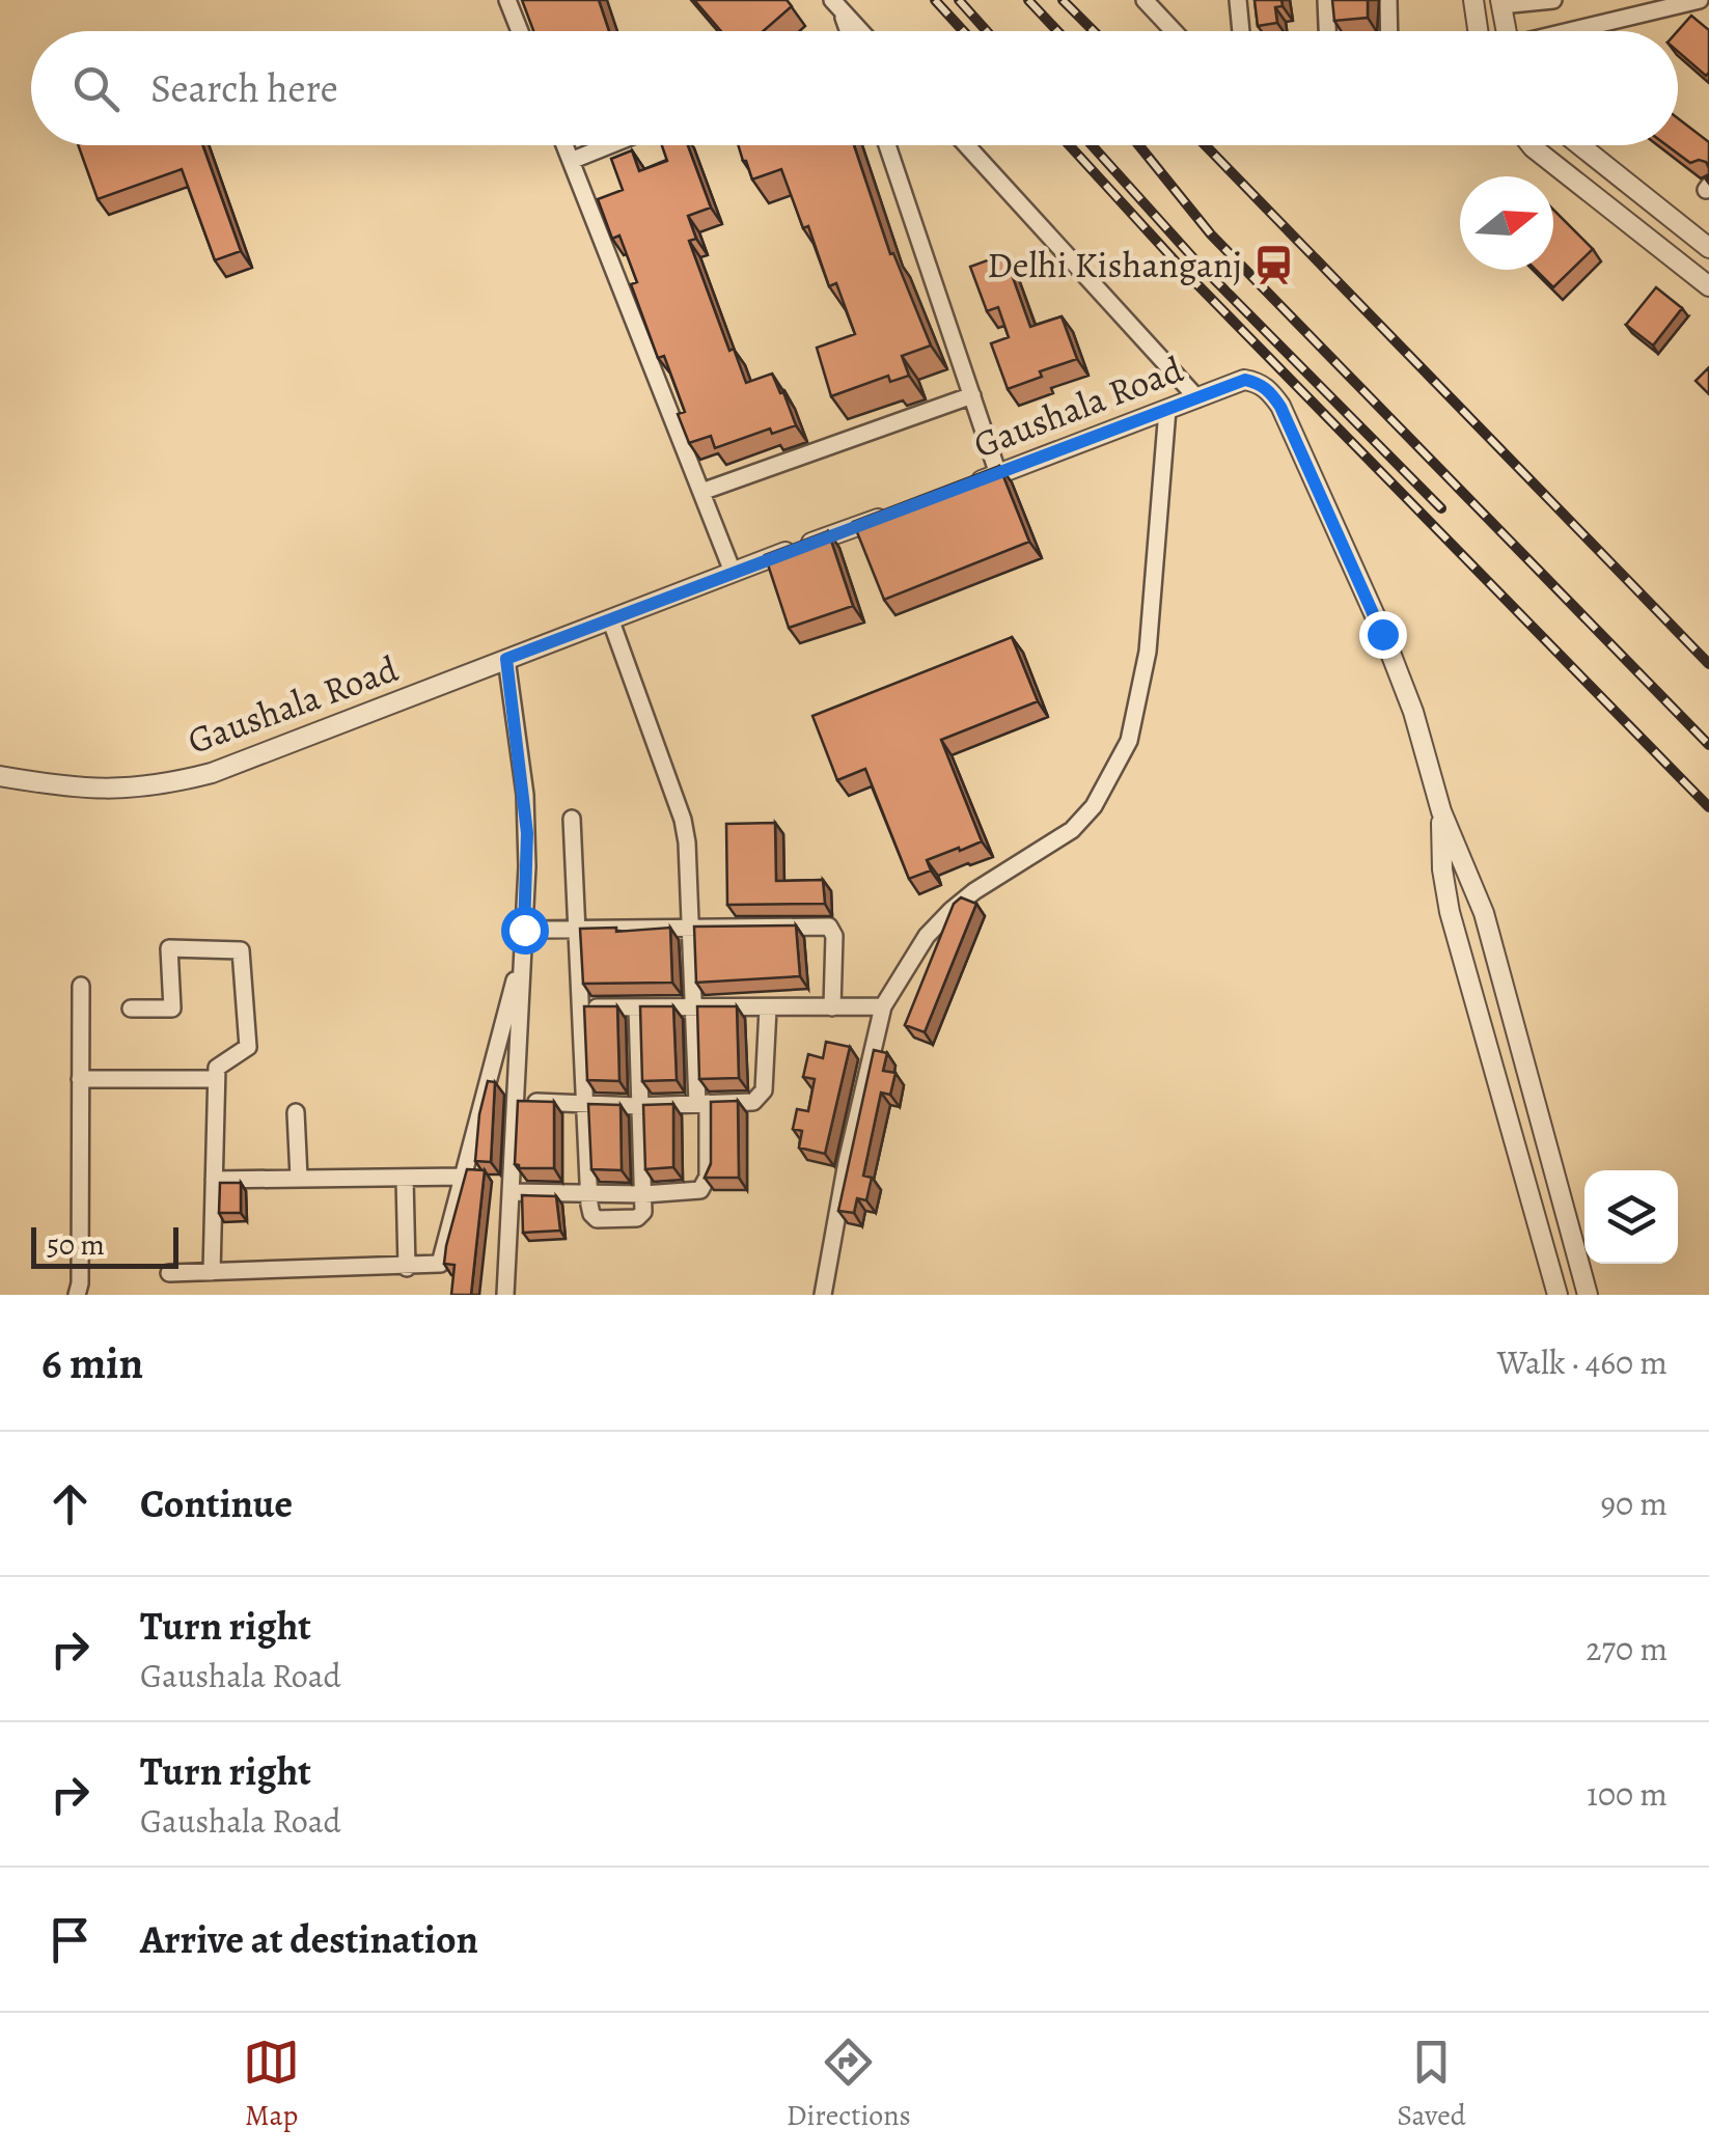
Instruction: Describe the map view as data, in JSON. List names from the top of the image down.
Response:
{
  "streets": {
    "street": ["Gaushala Road"]
  },
  "places": {
    "station": ["Delhi Kishanganj"]
  },
  "scale_bar": "50 m",
  "north": "right",
  "page": {
    "search": "Search here",
    "scale": "50 m",
    "heading": ["6 min", "Walk · 460 m"],
    "list": [
      ["Continue", "90 m"],
      ["Turn right", "Gaushala Road", "270 m"],
      ["Turn right", "Gaushala Road", "100 m"],
      "Arrive at destination"
    ],
    "nav": ["Map", "Directions", "Saved"]
  }
}
